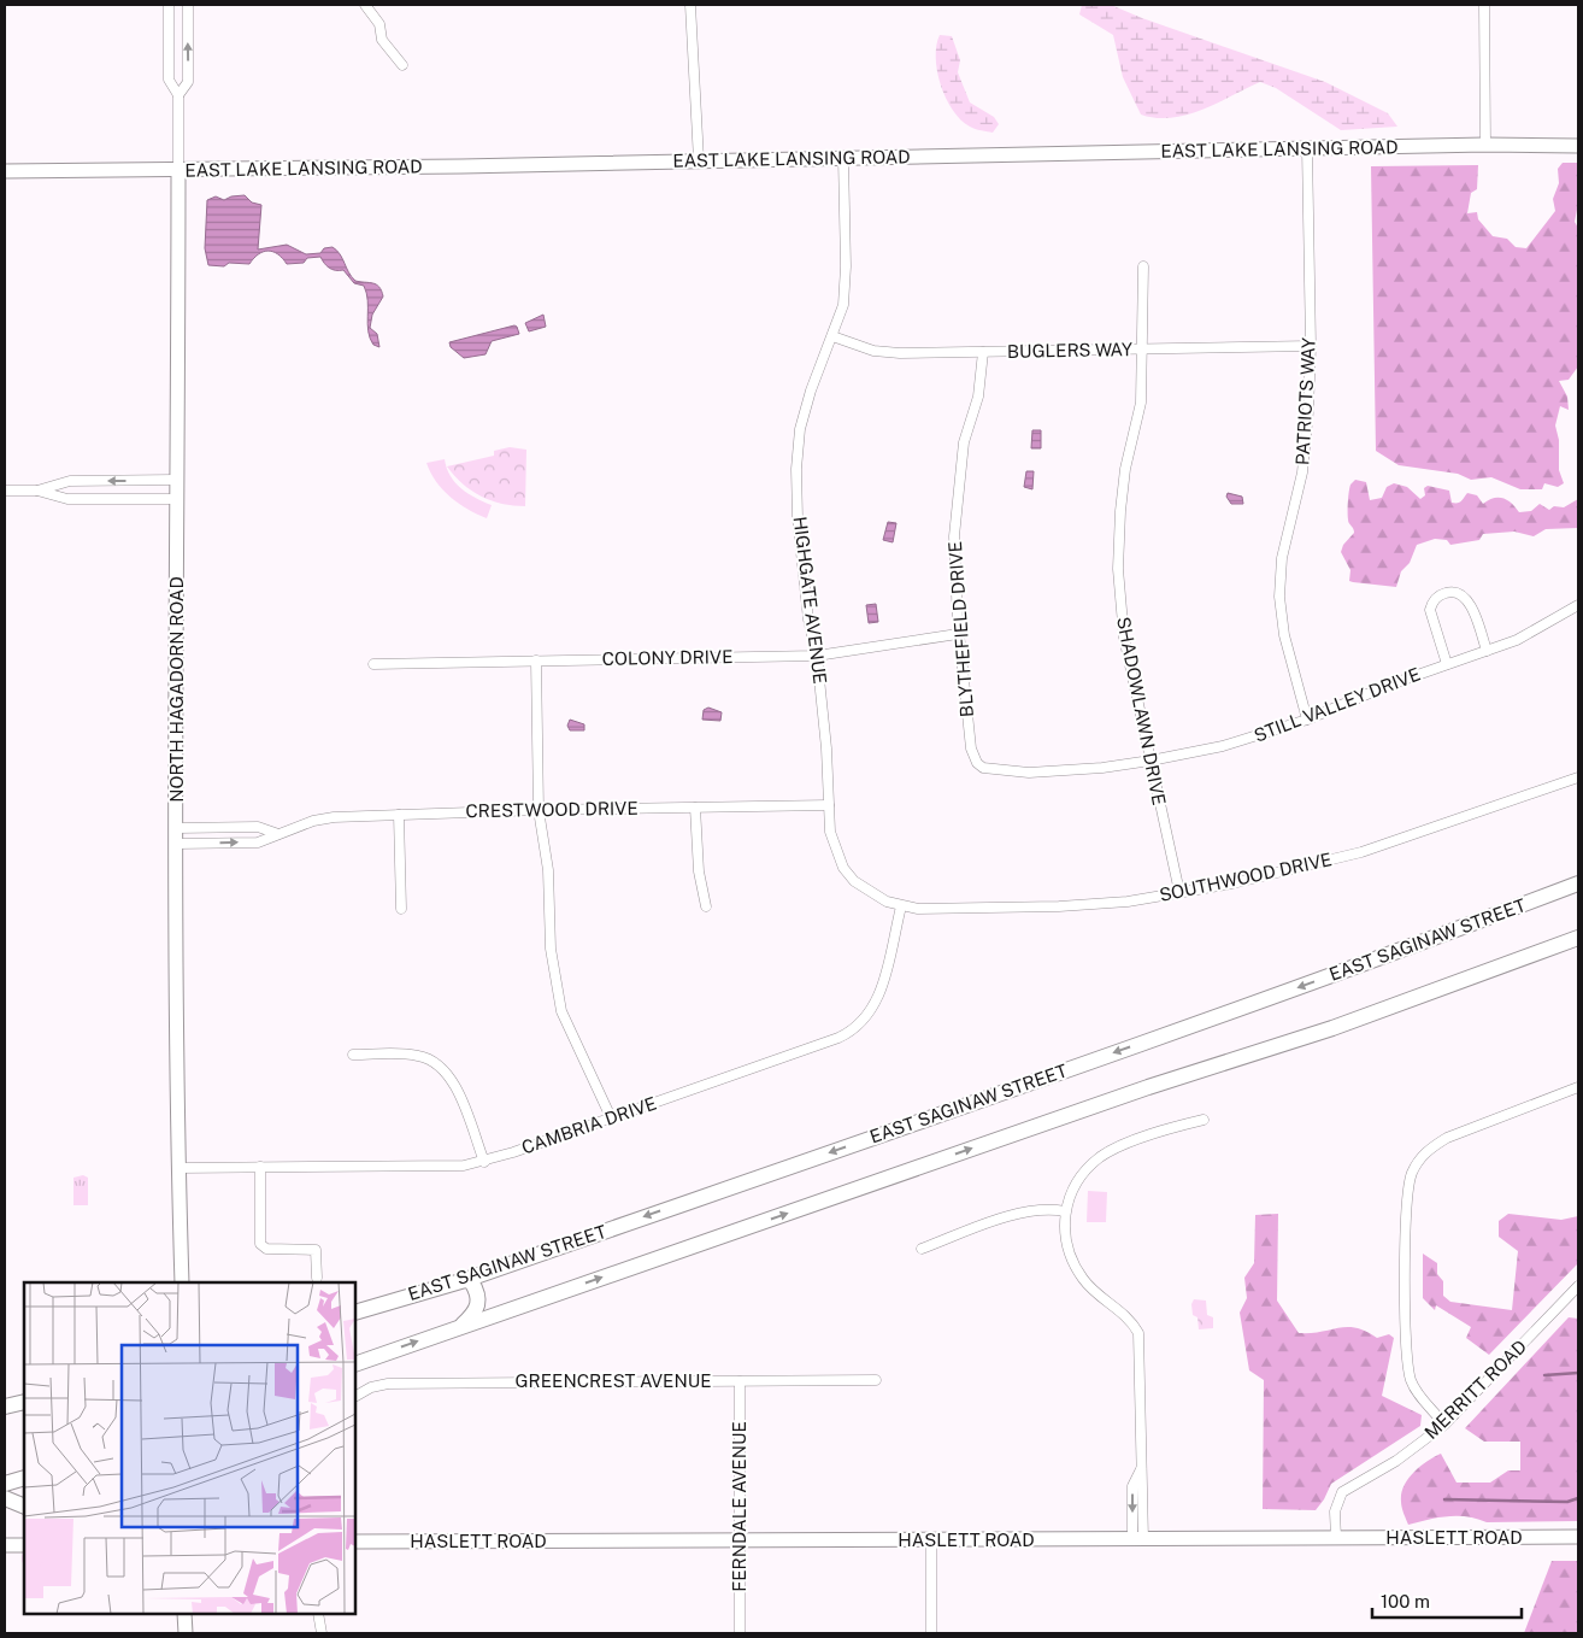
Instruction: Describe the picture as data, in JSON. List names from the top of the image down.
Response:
{
  "streets": {
    "main road": [
      "EAST LAKE LANSING ROAD",
      "NORTH HAGADORN ROAD",
      "EAST SAGINAW STREET",
      "HASLETT ROAD"
    ],
    "street": [
      "BUGLERS WAY",
      "PATRIOTS WAY",
      "HIGHGATE AVENUE",
      "BLYTHEFIELD DRIVE",
      "COLONY DRIVE",
      "STILL VALLEY DRIVE",
      "SHADOWLAWN DRIVE",
      "CRESTWOOD DRIVE",
      "SOUTHWOOD DRIVE",
      "CAMBRIA DRIVE",
      "GREENCREST AVENUE",
      "MERRITT ROAD",
      "FERNDALE AVENUE"
    ]
  },
  "crossings": [
    ["EAST LAKE LANSING ROAD", "PATRIOTS WAY"],
    ["EAST LAKE LANSING ROAD", "HIGHGATE AVENUE"],
    ["EAST LAKE LANSING ROAD", "NORTH HAGADORN ROAD"],
    ["BUGLERS WAY", "PATRIOTS WAY"],
    ["BUGLERS WAY", "HIGHGATE AVENUE"],
    ["BUGLERS WAY", "BLYTHEFIELD DRIVE"],
    ["BUGLERS WAY", "SHADOWLAWN DRIVE"],
    ["PATRIOTS WAY", "STILL VALLEY DRIVE"],
    ["HIGHGATE AVENUE", "COLONY DRIVE"],
    ["HIGHGATE AVENUE", "CRESTWOOD DRIVE"],
    ["HIGHGATE AVENUE", "SOUTHWOOD DRIVE"],
    ["HIGHGATE AVENUE", "CAMBRIA DRIVE"],
    ["BLYTHEFIELD DRIVE", "COLONY DRIVE"],
    ["BLYTHEFIELD DRIVE", "STILL VALLEY DRIVE"],
    ["NORTH HAGADORN ROAD", "CRESTWOOD DRIVE"],
    ["NORTH HAGADORN ROAD", "CAMBRIA DRIVE"],
    ["STILL VALLEY DRIVE", "SHADOWLAWN DRIVE"],
    ["SHADOWLAWN DRIVE", "SOUTHWOOD DRIVE"],
    ["SOUTHWOOD DRIVE", "CAMBRIA DRIVE"],
    ["GREENCREST AVENUE", "FERNDALE AVENUE"],
    ["MERRITT ROAD", "HASLETT ROAD"],
    ["FERNDALE AVENUE", "HASLETT ROAD"]
  ],
  "scale_bar": "100 m"
}
